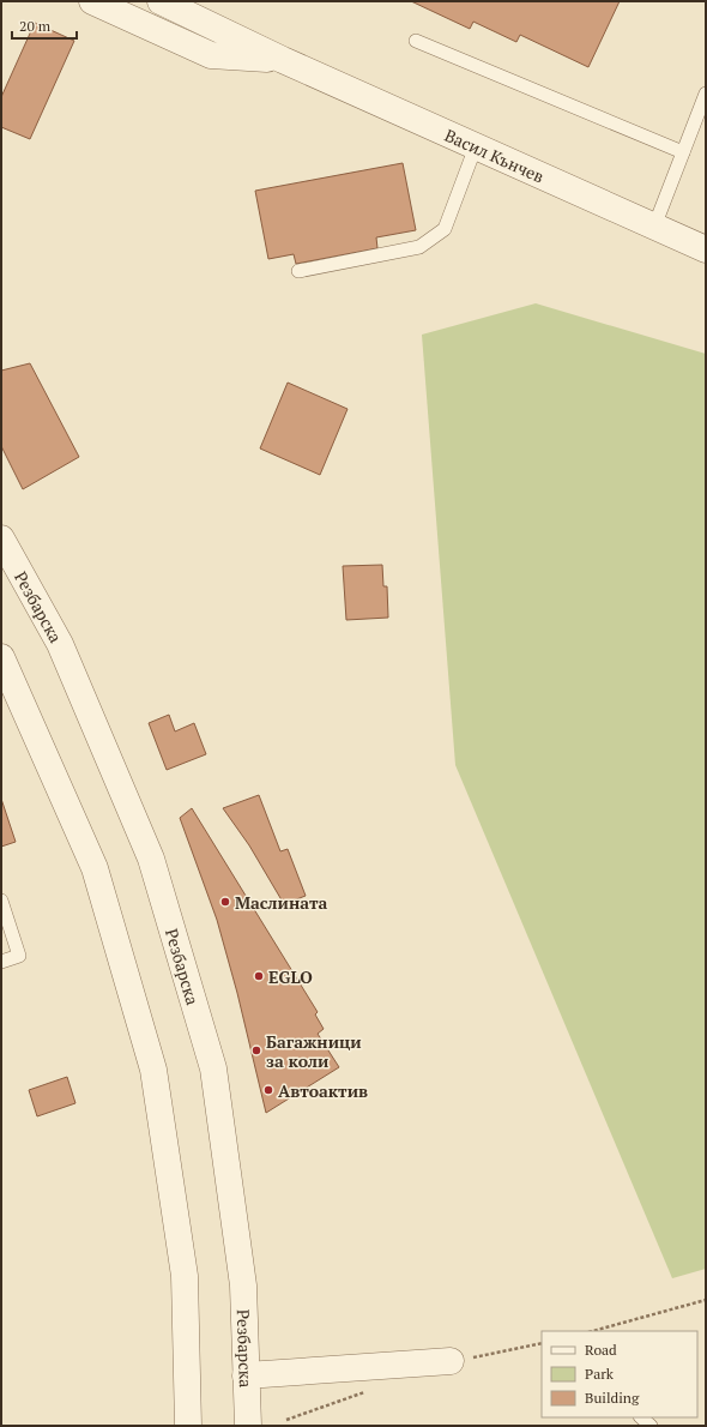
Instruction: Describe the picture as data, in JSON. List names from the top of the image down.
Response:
{
  "streets": {
    "street": ["Васил Кънчев", "Резбарска"]
  },
  "places": [
    "Маслината",
    "EGLO",
    "Багажници за коли",
    "Автоактив"
  ],
  "legend": ["Road", "Park", "Building"],
  "scale_bar": "20 m"
}
